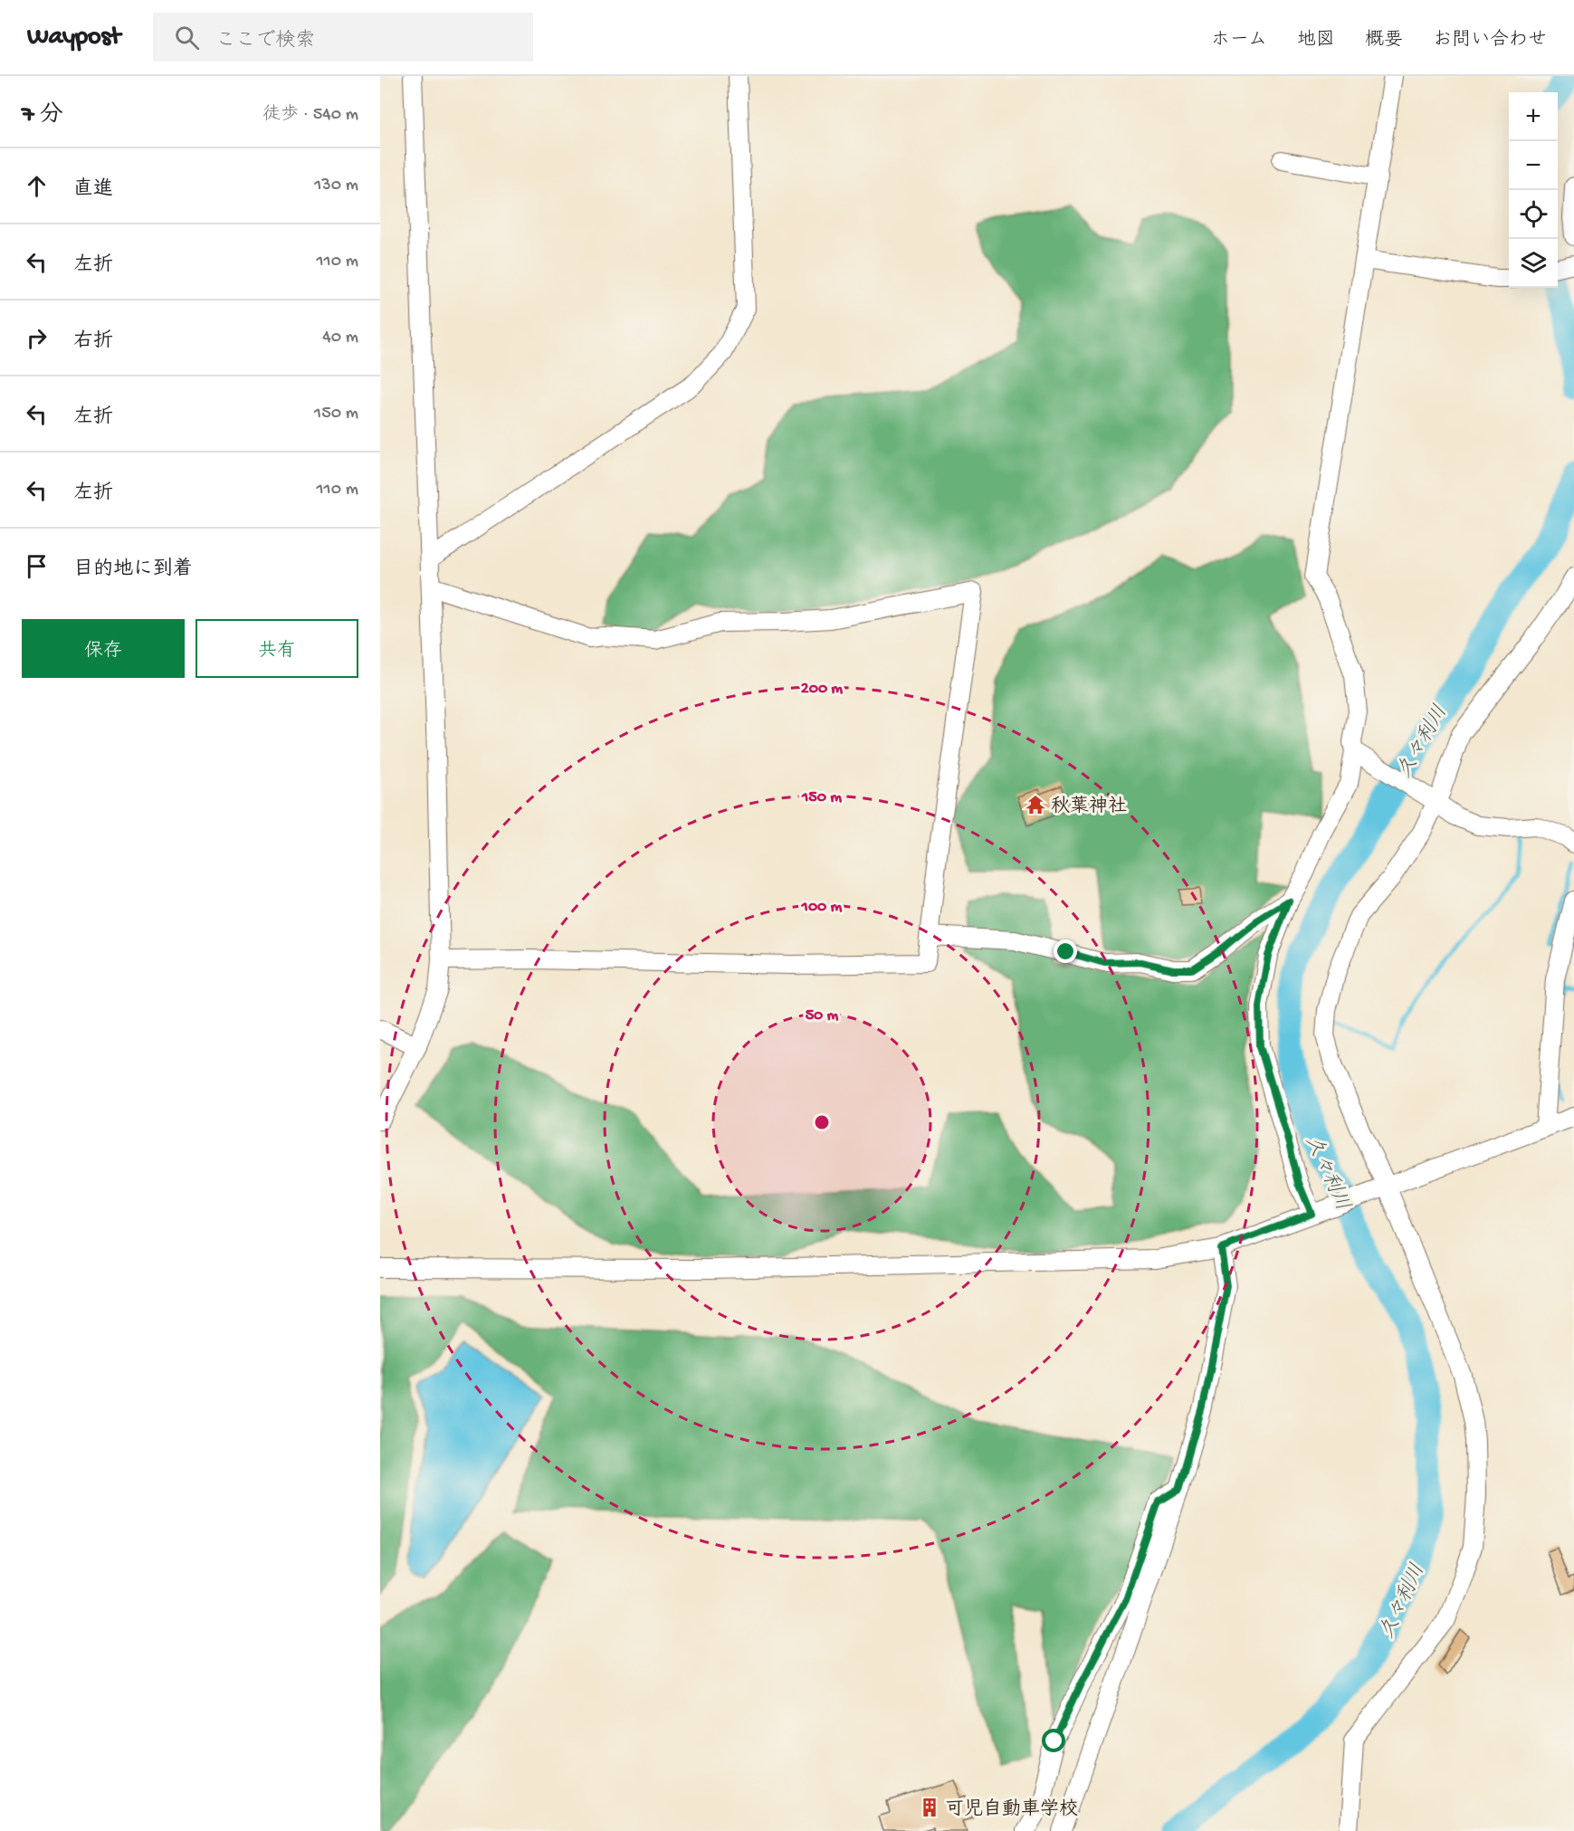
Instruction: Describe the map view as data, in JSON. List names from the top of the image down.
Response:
{
  "water": ["久々利川"],
  "places": {
    "temple": ["秋葉神社"],
    "building": ["可児自動車学校"]
  },
  "page": {
    "header": "Waypost",
    "search": "ここで検索",
    "nav": [
      "ホーム",
      "地図",
      "概要",
      "お問い合わせ"
    ],
    "heading": ["7 分", "徒歩 · 540 m"],
    "map_buttons": ["+", "−"],
    "list": [
      ["直進", "130 m"],
      ["左折", "110 m"],
      ["右折", "40 m"],
      ["左折", "150 m"],
      ["左折", "110 m"],
      "目的地に到着"
    ],
    "buttons": ["保存", "共有"]
  },
  "rings": [
    "200 m",
    "150 m",
    "100 m",
    "50 m"
  ]
}
